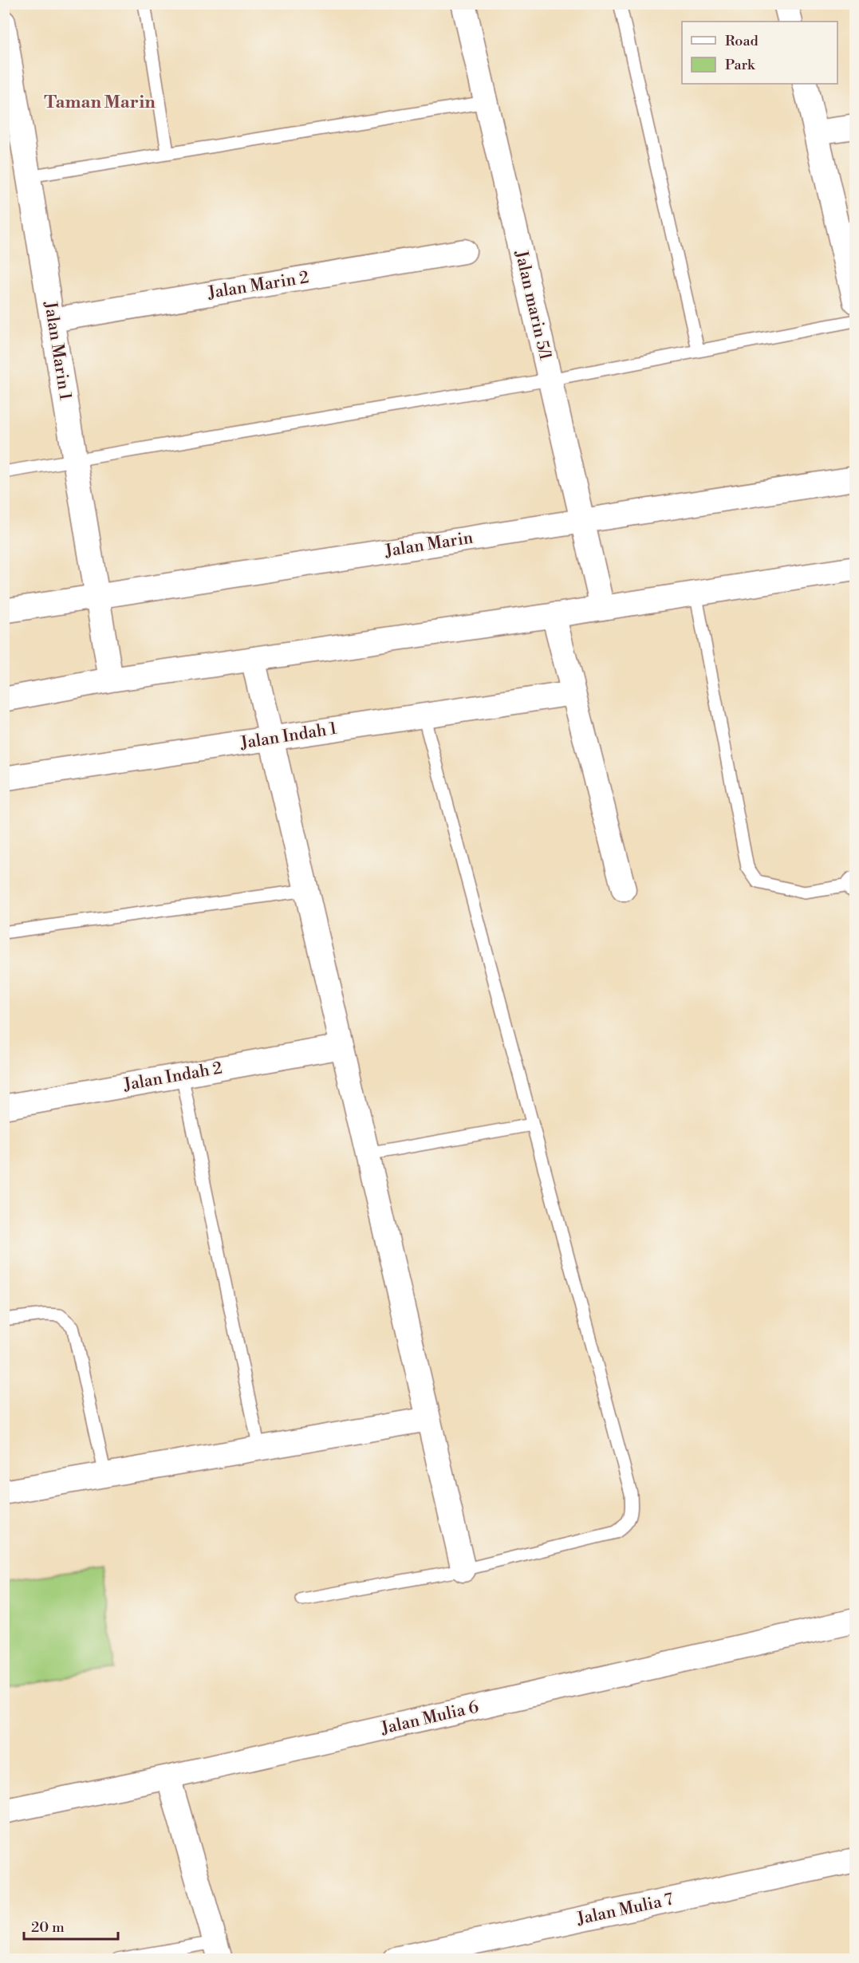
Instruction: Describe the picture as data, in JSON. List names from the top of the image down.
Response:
{
  "streets": {
    "street": [
      "Jalan Marin 2",
      "Jalan marin 5/1",
      "Jalan Marin 1",
      "Jalan Marin",
      "Jalan Indah 1",
      "Jalan Indah 2",
      "Jalan Mulia 6",
      "Jalan Mulia 7"
    ]
  },
  "crossings": [
    ["Jalan Marin 2", "Jalan Marin 1"],
    ["Jalan marin 5/1", "Jalan Marin"],
    ["Jalan Marin 1", "Jalan Marin"]
  ],
  "districts": ["Taman Marin"],
  "legend": ["Road", "Park"],
  "scale_bar": "20 m"
}
